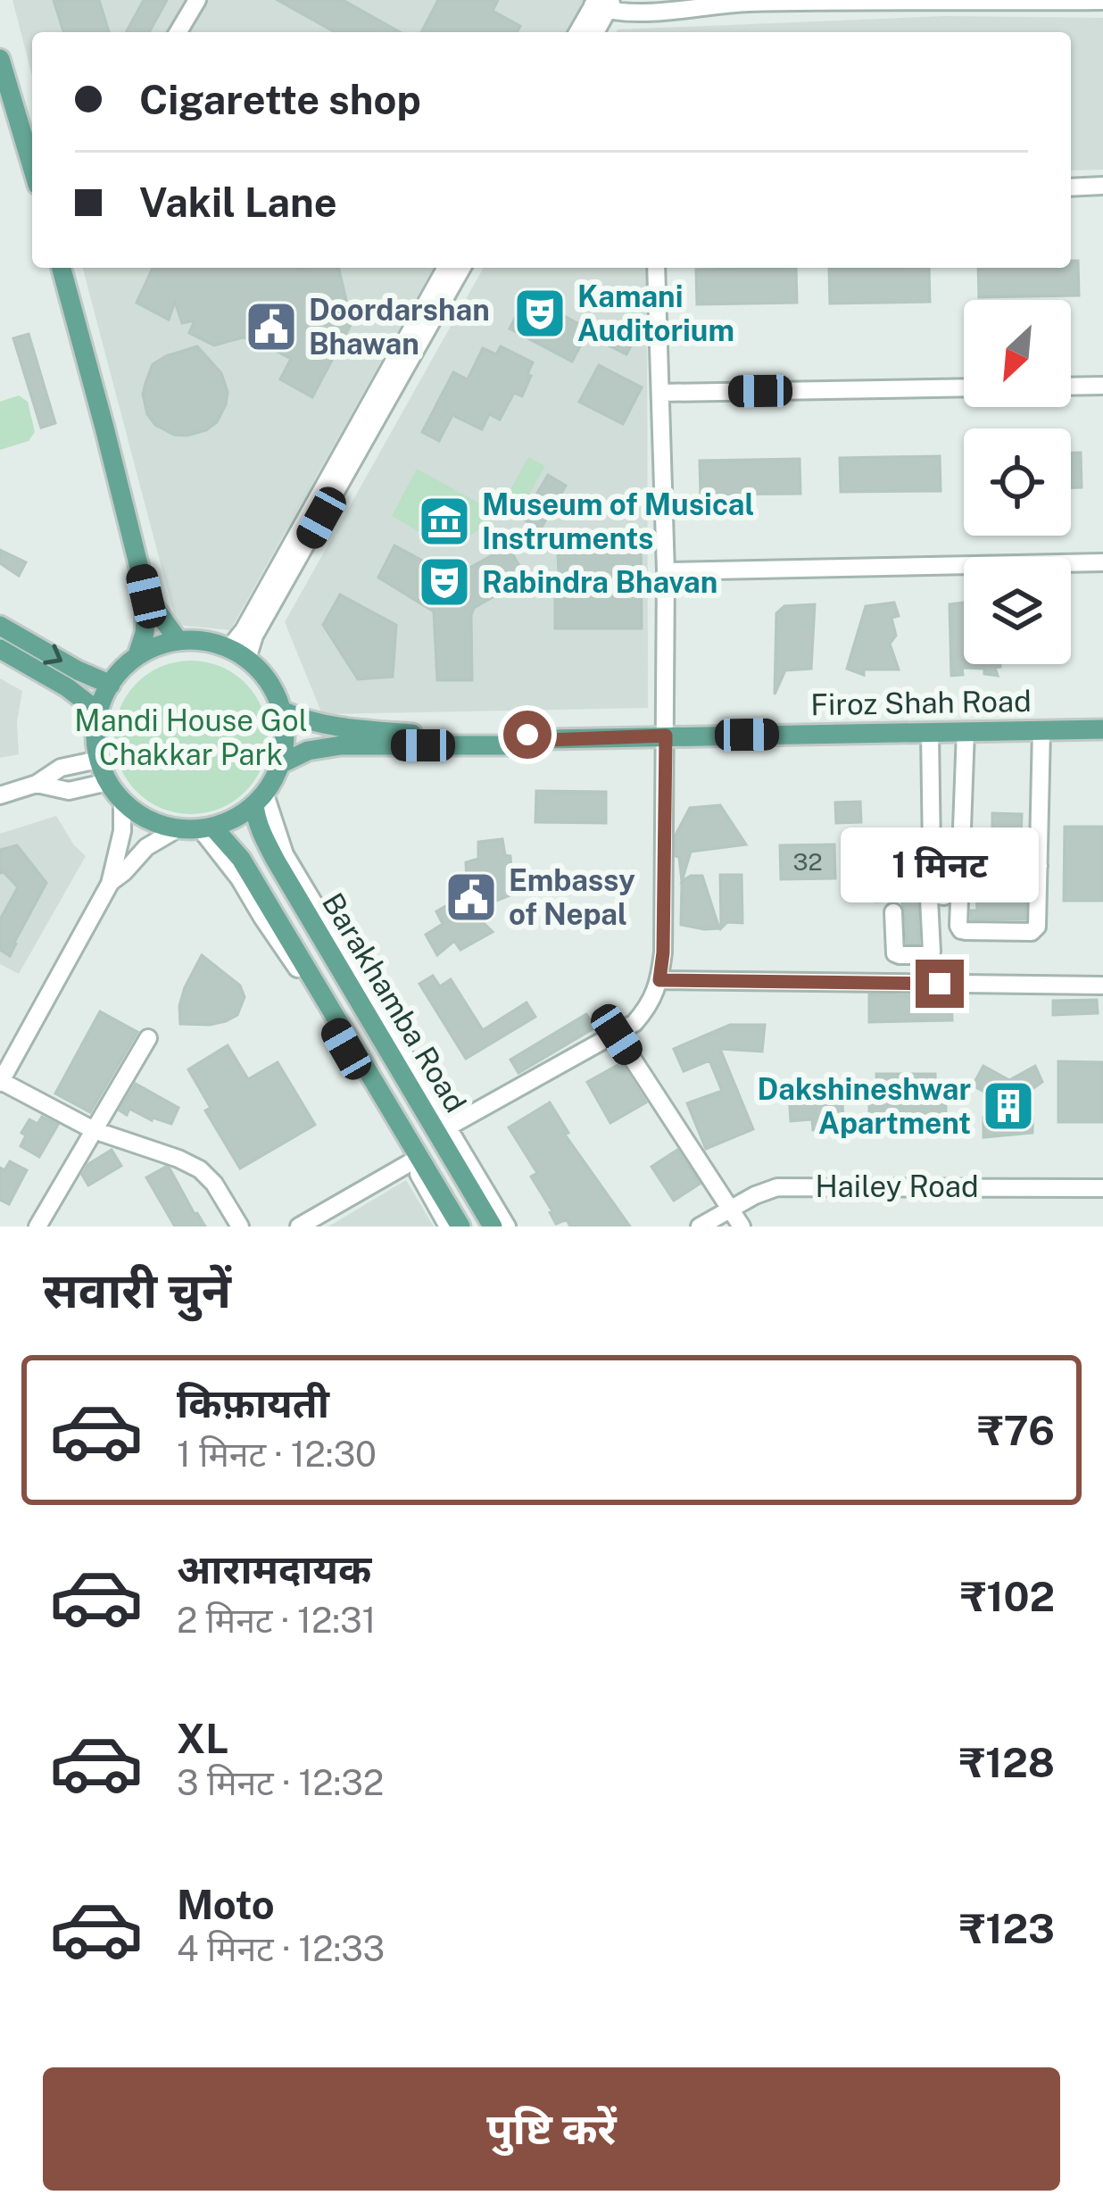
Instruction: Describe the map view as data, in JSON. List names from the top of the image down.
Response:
{
  "streets": {
    "main road": ["Firoz Shah Road", "Barakhamba Road"],
    "street": ["Hailey Road"]
  },
  "crossings": [
    ["Firoz Shah Road", "Barakhamba Road"]
  ],
  "parks": ["Mandi House Gol Chakkar Park"],
  "places": {
    "theatre": ["Kamani Auditorium", "Rabindra Bhavan"],
    "public building": ["Doordarshan Bhawan", "Embassy of Nepal"],
    "museum": ["Museum of Musical Instruments"],
    "building": ["Dakshineshwar Apartment"]
  },
  "house_numbers": ["32"],
  "north": "bottom left",
  "page": {
    "banner": ["Cigarette shop", "Vakil Lane"],
    "bubble": "1 मिनट",
    "heading": "सवारी चुनें",
    "list": [
      {
        "name": "किफ़ायती",
        "note": "1 मिनट · 12:30",
        "value": "₹76"
      },
      {
        "name": "आरामदायक",
        "note": "2 मिनट · 12:31",
        "value": "₹102"
      },
      {
        "name": "XL",
        "note": "3 मिनट · 12:32",
        "value": "₹128"
      },
      {
        "name": "Moto",
        "note": "4 मिनट · 12:33",
        "value": "₹123"
      }
    ],
    "buttons": "पुष्टि करें"
  }
}
